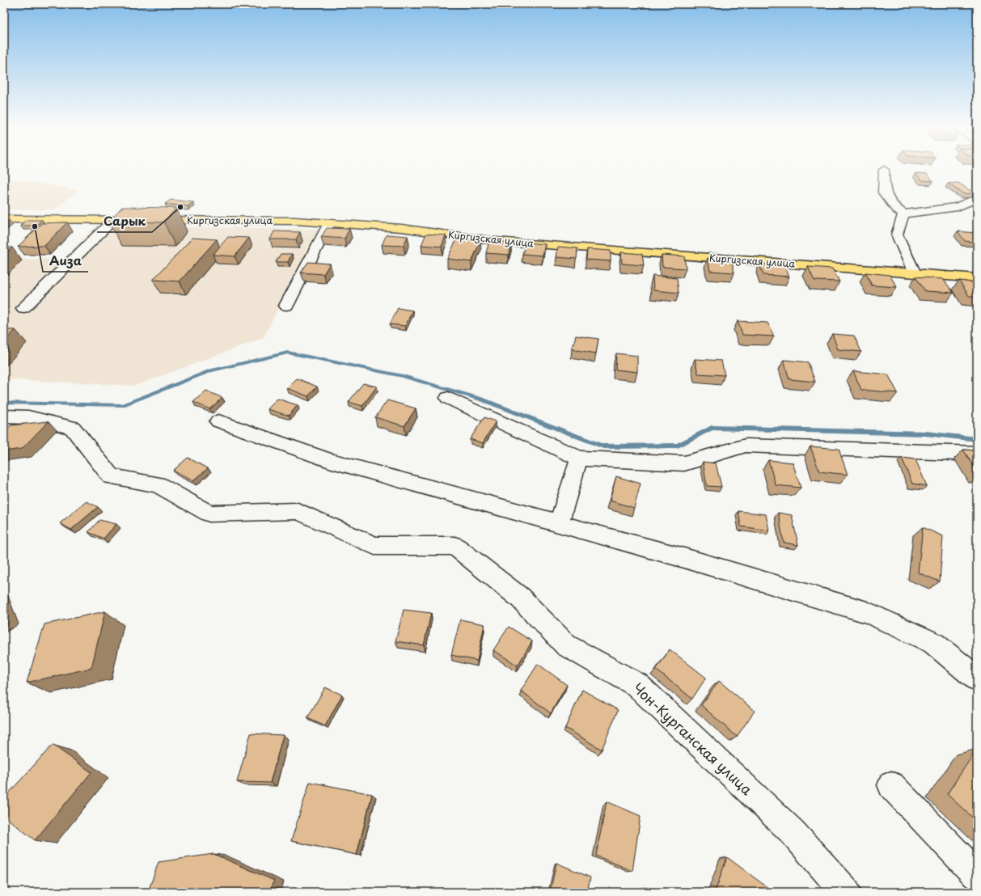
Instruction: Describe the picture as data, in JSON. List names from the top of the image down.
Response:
{
  "streets": {
    "main road": ["Киргизская улица"],
    "street": ["Чон-Курганская улица"]
  },
  "places": ["Сарык", "Аиза"]
}
